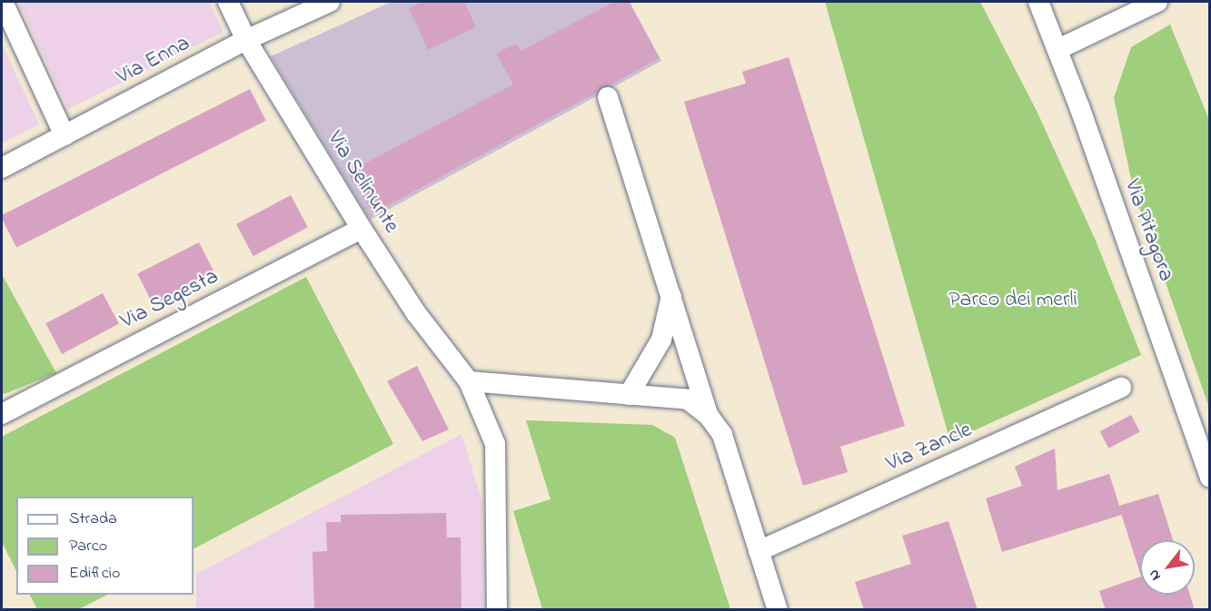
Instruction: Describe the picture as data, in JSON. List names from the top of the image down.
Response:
{
  "streets": {
    "street": [
      "Via Enna",
      "Via Selinunte",
      "Via Pitagora",
      "Via Segesta",
      "Via Zancle"
    ]
  },
  "crossings": [
    ["Via Enna", "Via Selinunte"],
    ["Via Selinunte", "Via Segesta"]
  ],
  "parks": ["Parco dei merli"],
  "legend": ["Strada", "Parco", "Edificio"],
  "north": "bottom left"
}
